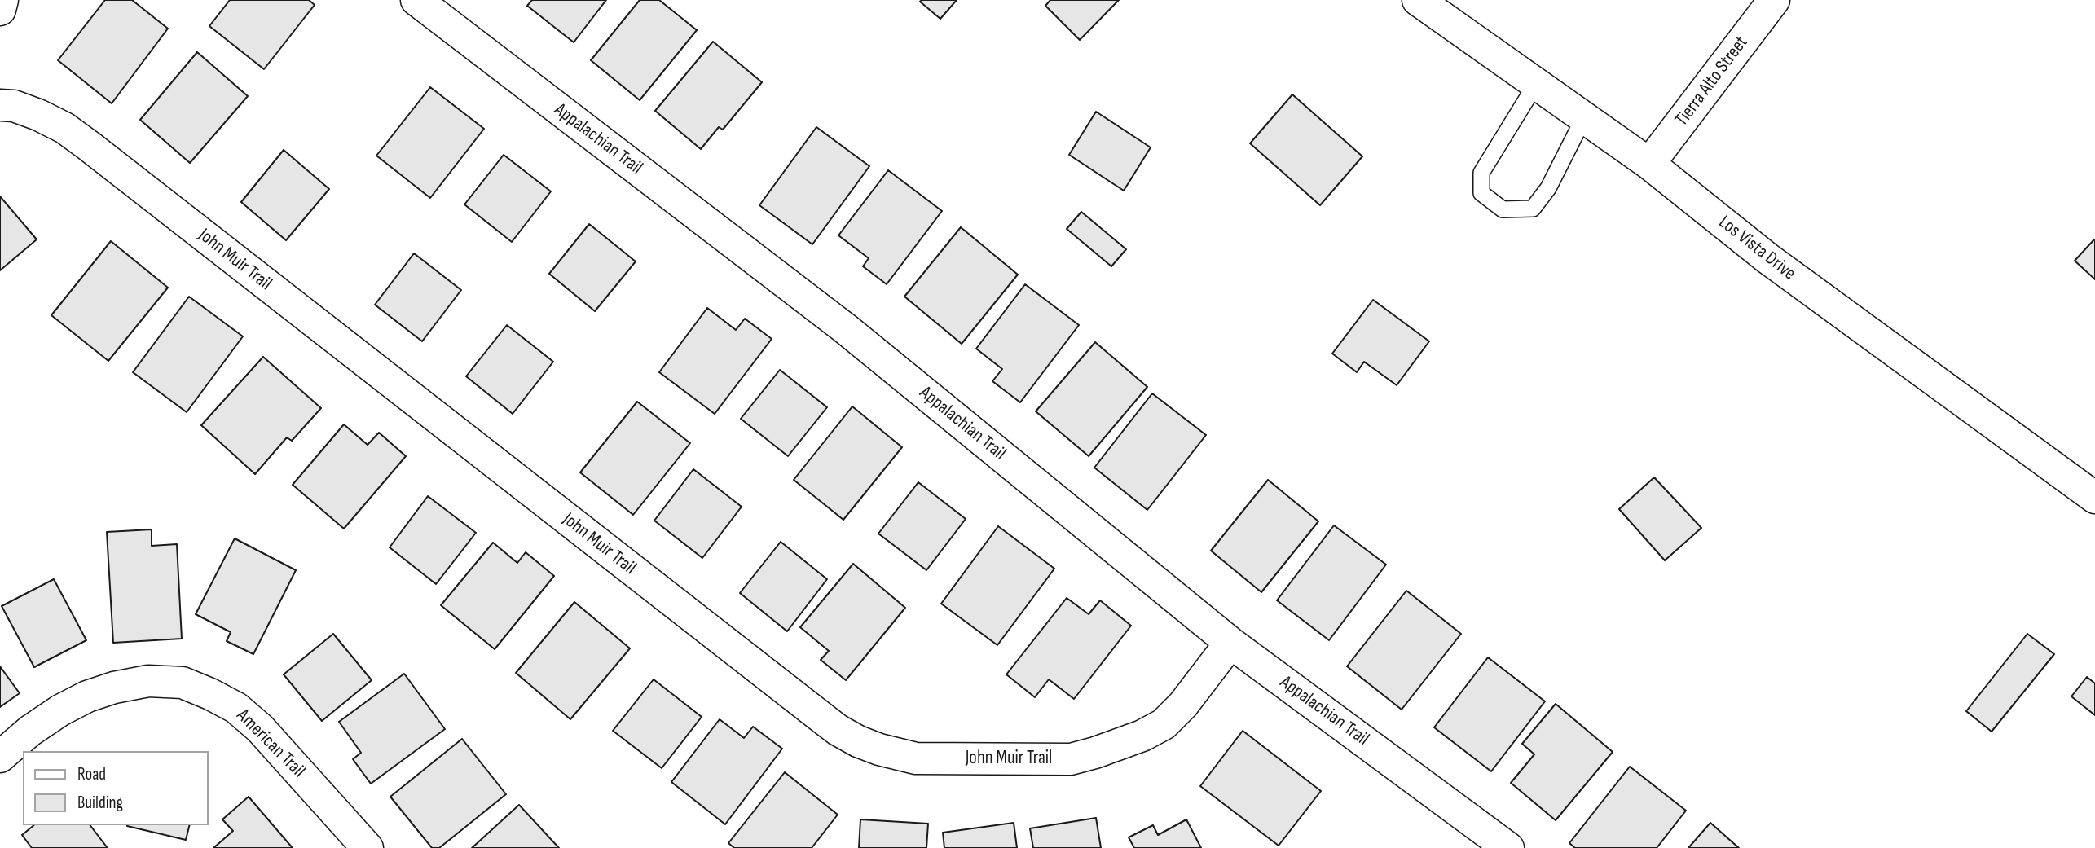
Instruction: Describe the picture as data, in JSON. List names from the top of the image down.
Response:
{
  "streets": {
    "street": [
      "Tierra Alto Street",
      "Appalachian Trail",
      "Los Vista Drive",
      "John Muir Trail",
      "American Trail"
    ]
  },
  "crossings": [
    ["Tierra Alto Street", "Los Vista Drive"],
    ["Appalachian Trail", "John Muir Trail"]
  ],
  "legend": ["Road", "Building"]
}
